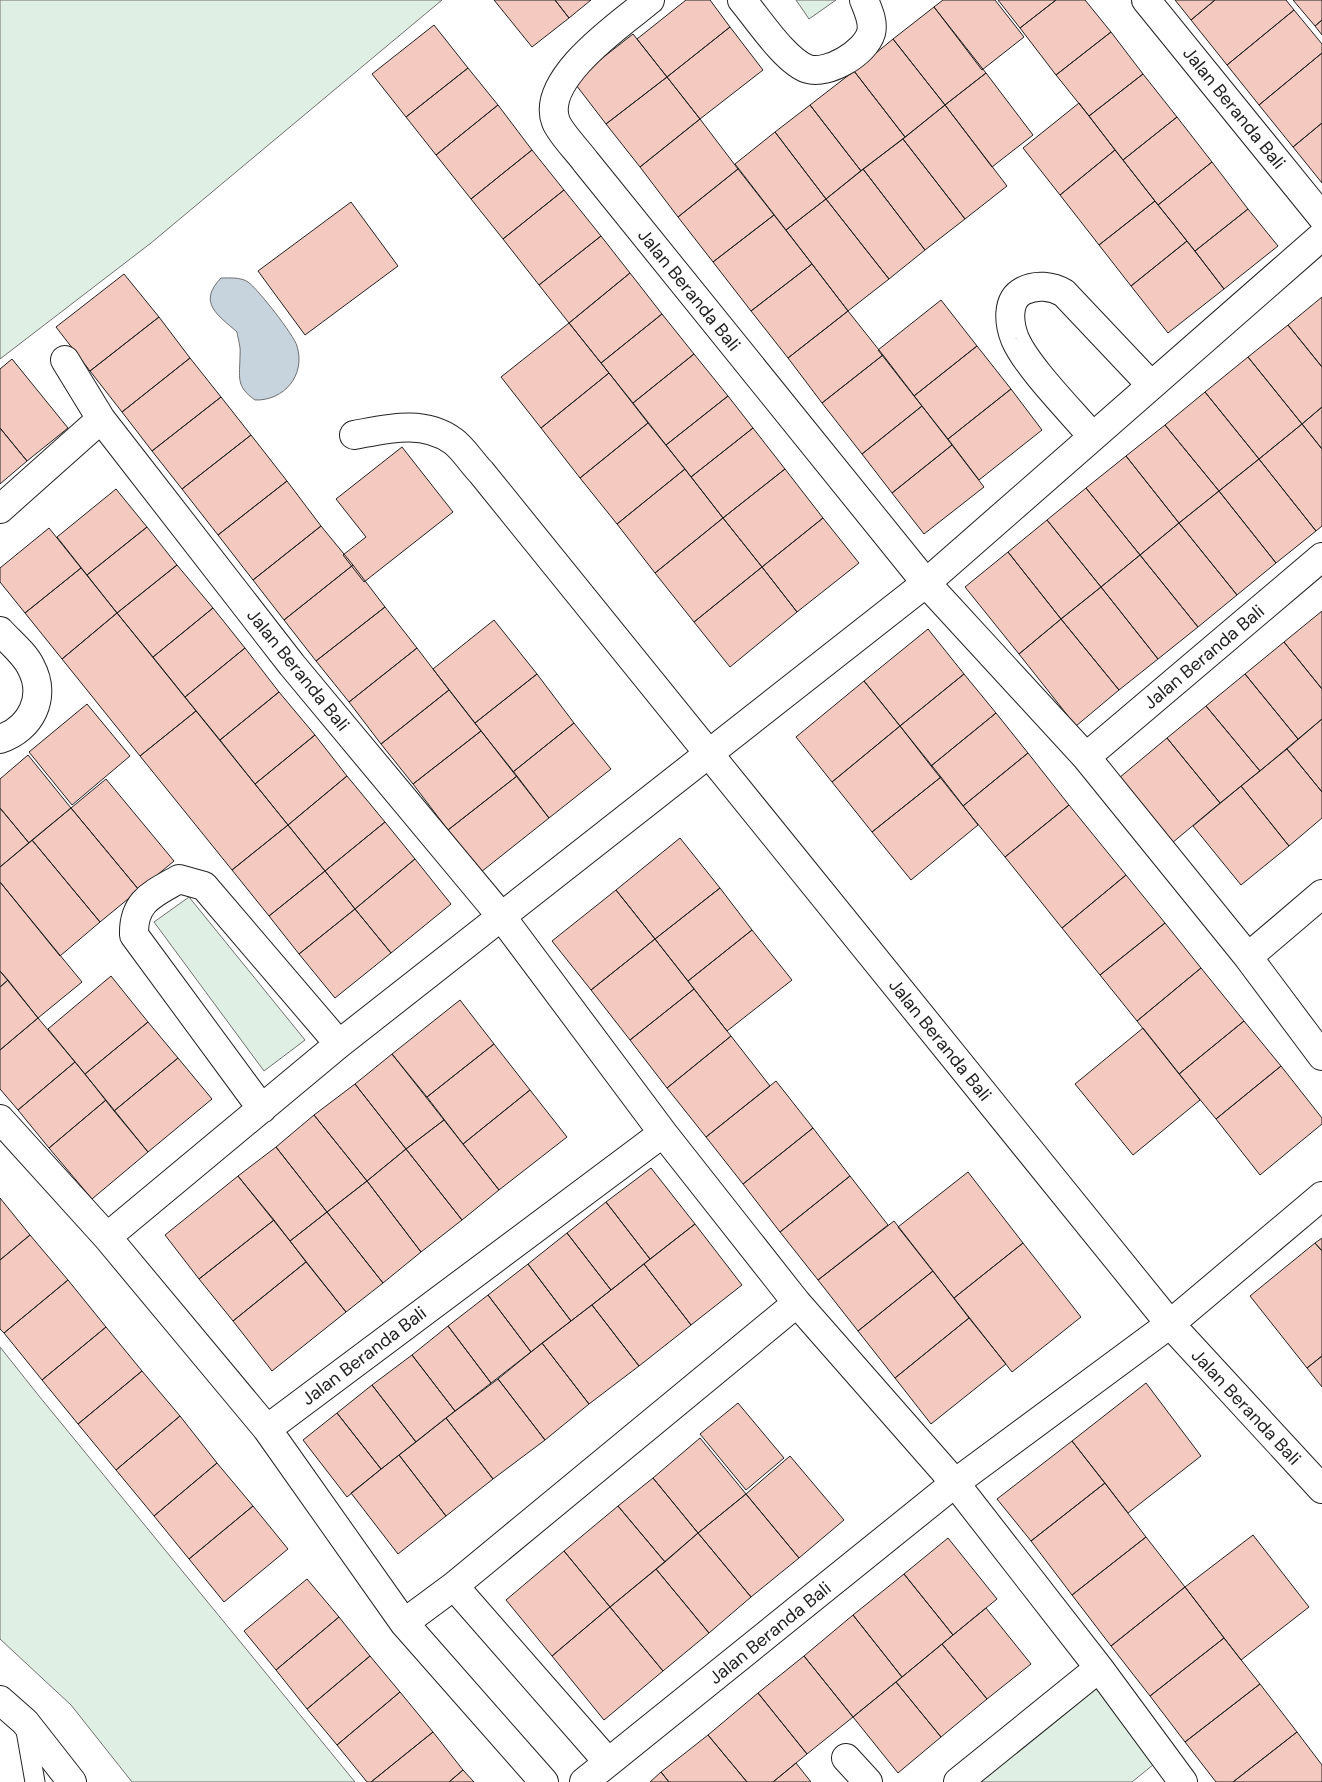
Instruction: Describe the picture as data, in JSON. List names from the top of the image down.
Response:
{
  "streets": {
    "street": ["Jalan Beranda Bali"]
  }
}
